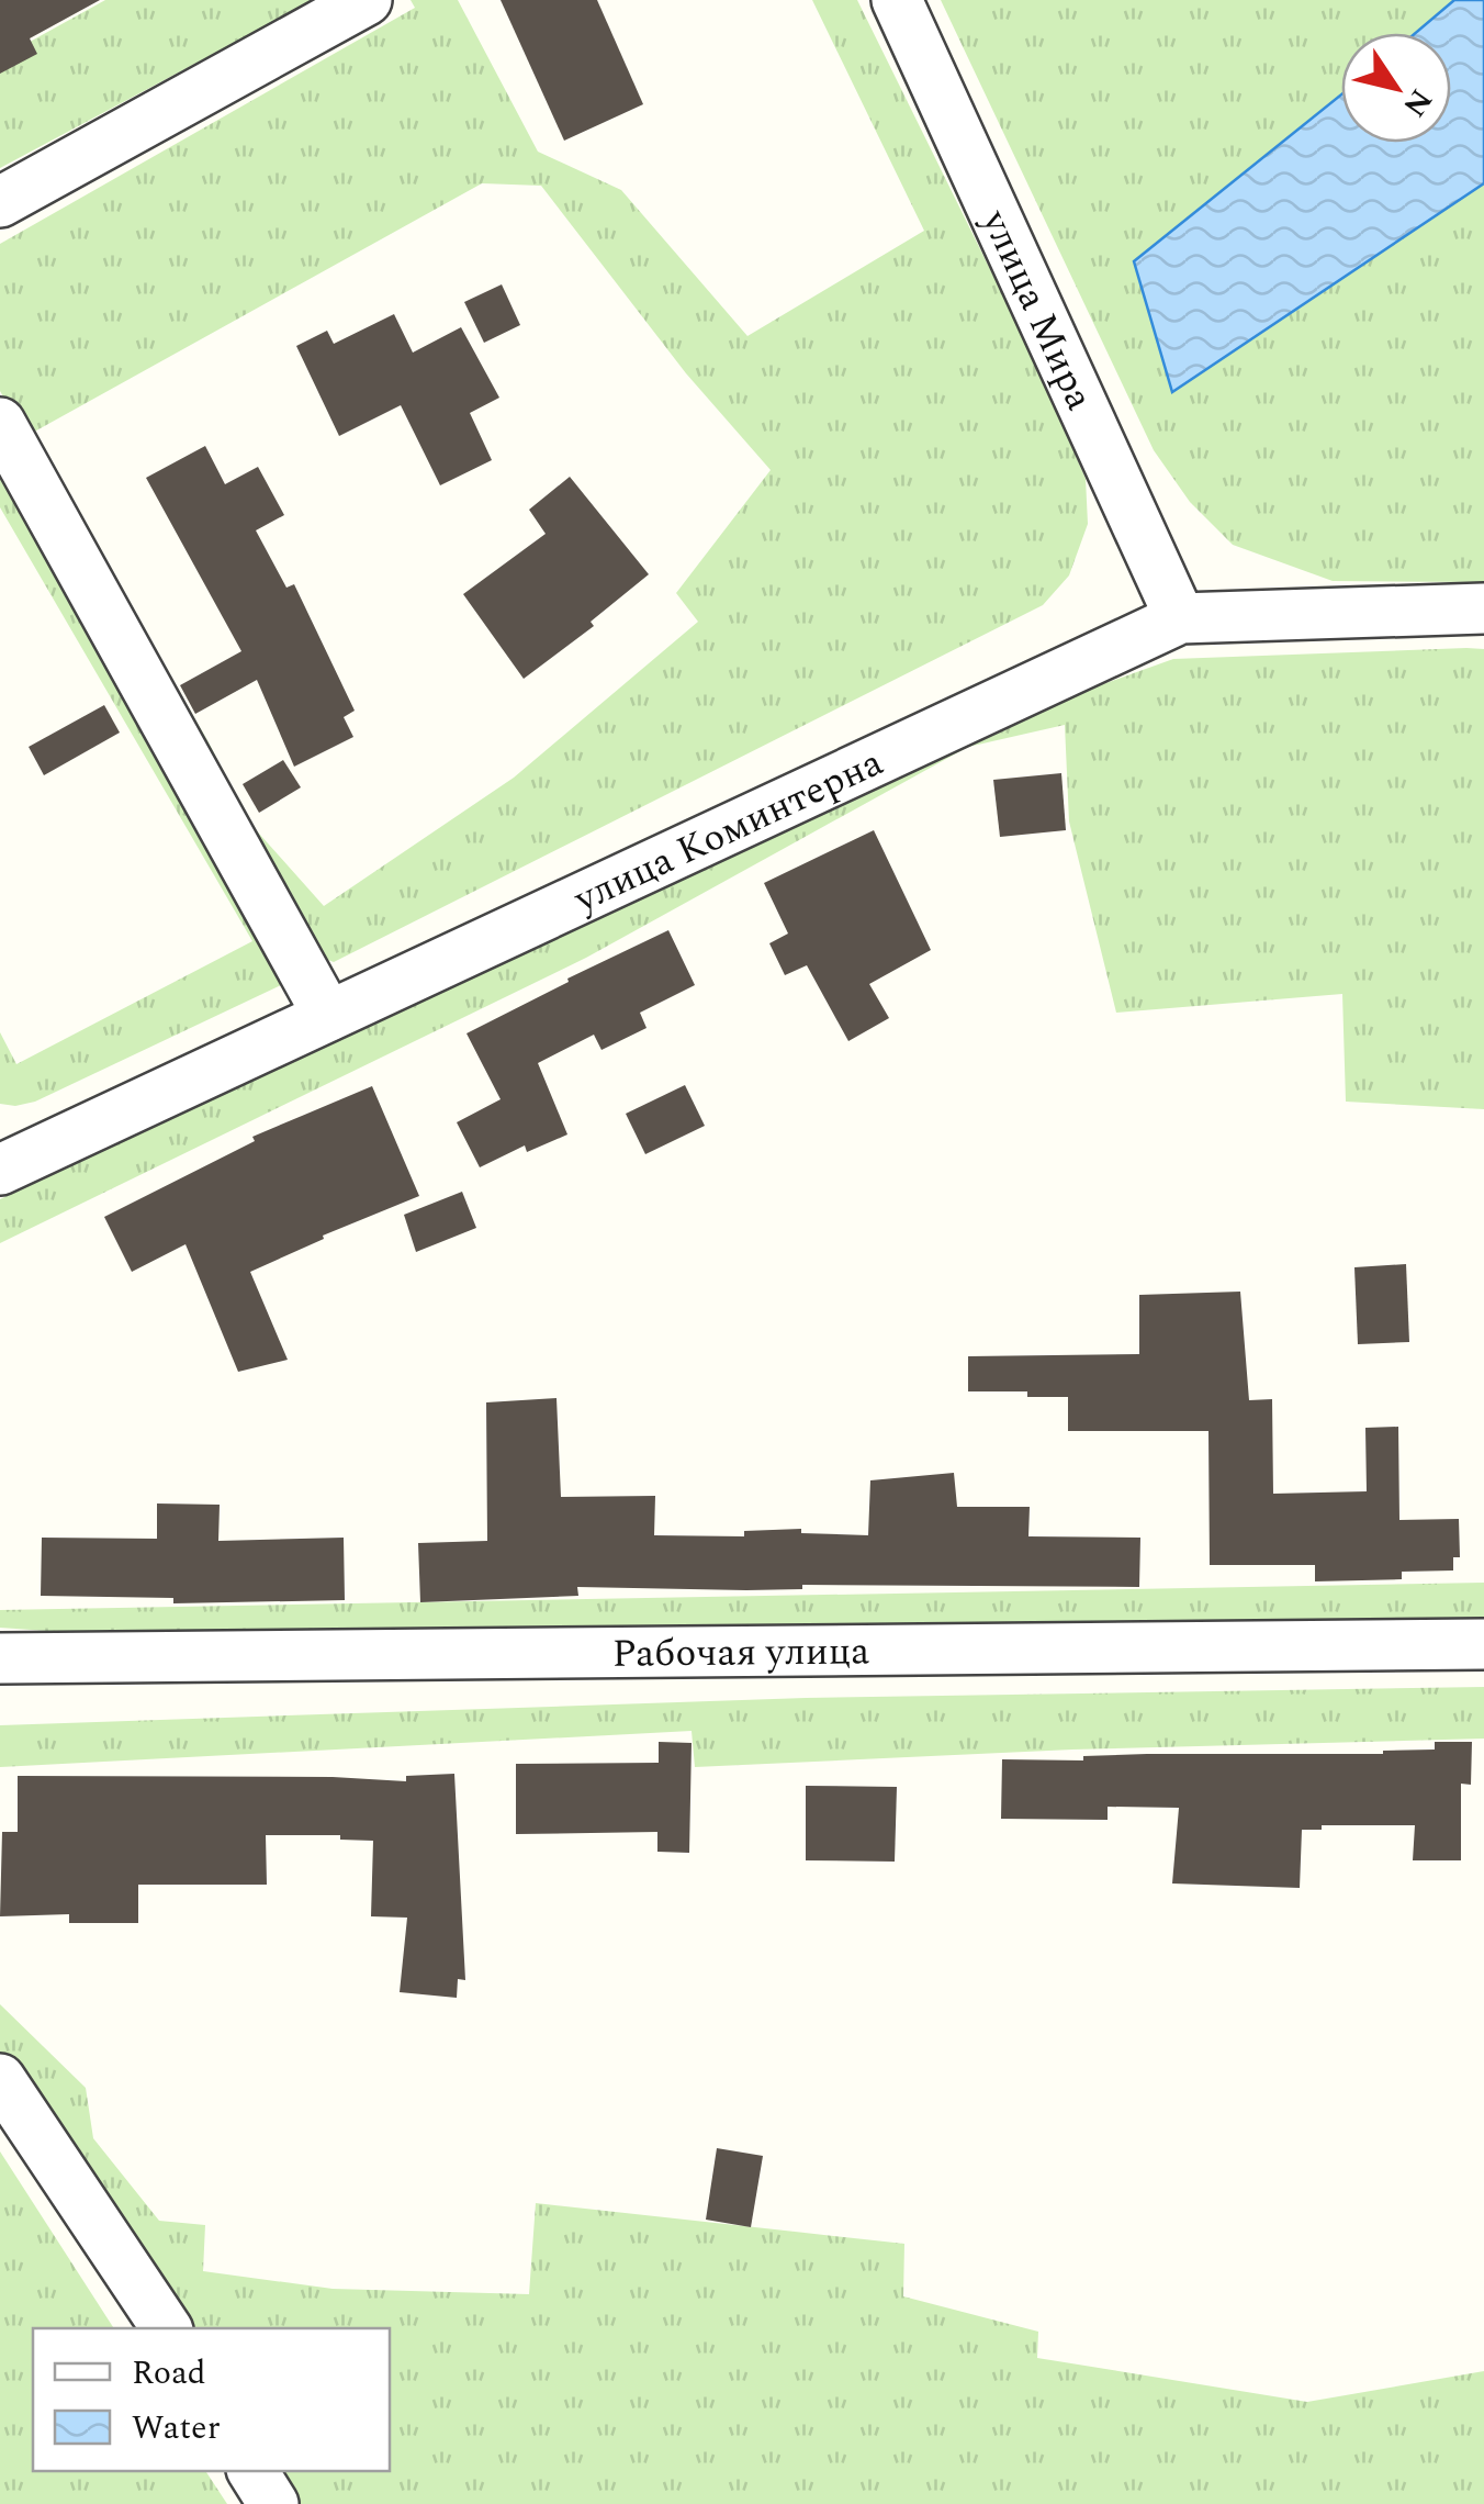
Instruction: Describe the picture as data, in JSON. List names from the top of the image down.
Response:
{
  "streets": {
    "street": ["улица Мира", "улица Коминтерна", "Рабочая улица"]
  },
  "crossings": [
    ["улица Мира", "улица Коминтерна"]
  ],
  "legend": ["Road", "Water"],
  "north": "bottom right"
}
